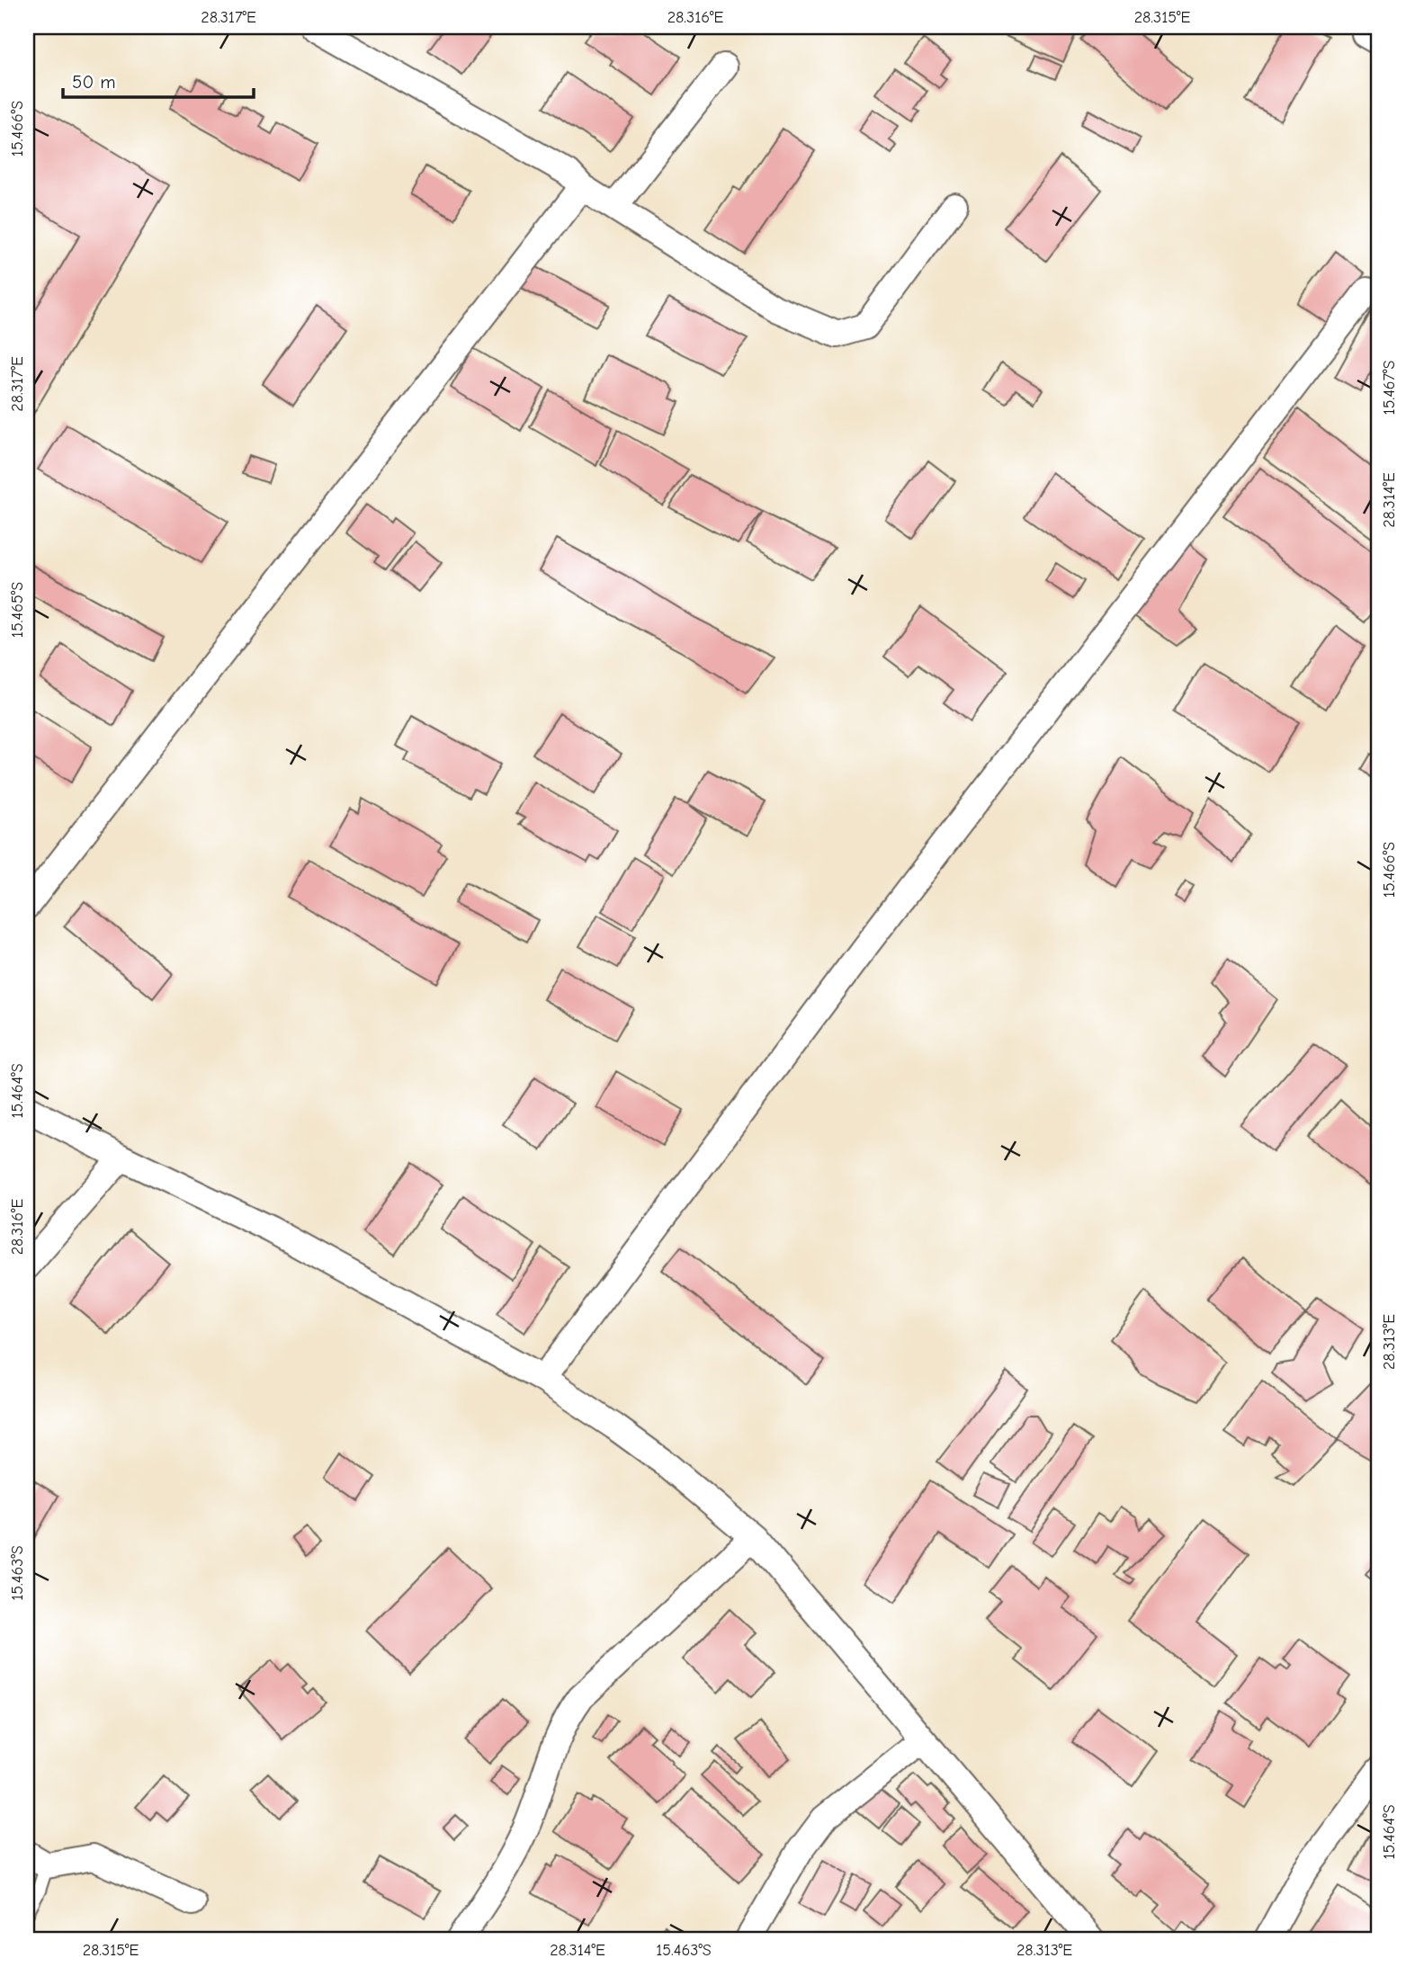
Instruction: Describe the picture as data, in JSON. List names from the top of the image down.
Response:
{
  "scale_bar": "50 m",
  "coordinates": [
    "28.317°E",
    "28.316°E",
    "28.315°E",
    "15.466°S",
    "15.467°S",
    "28.314°E",
    "15.465°S",
    "15.464°S",
    "28.313°E",
    "15.463°S"
  ]
}
